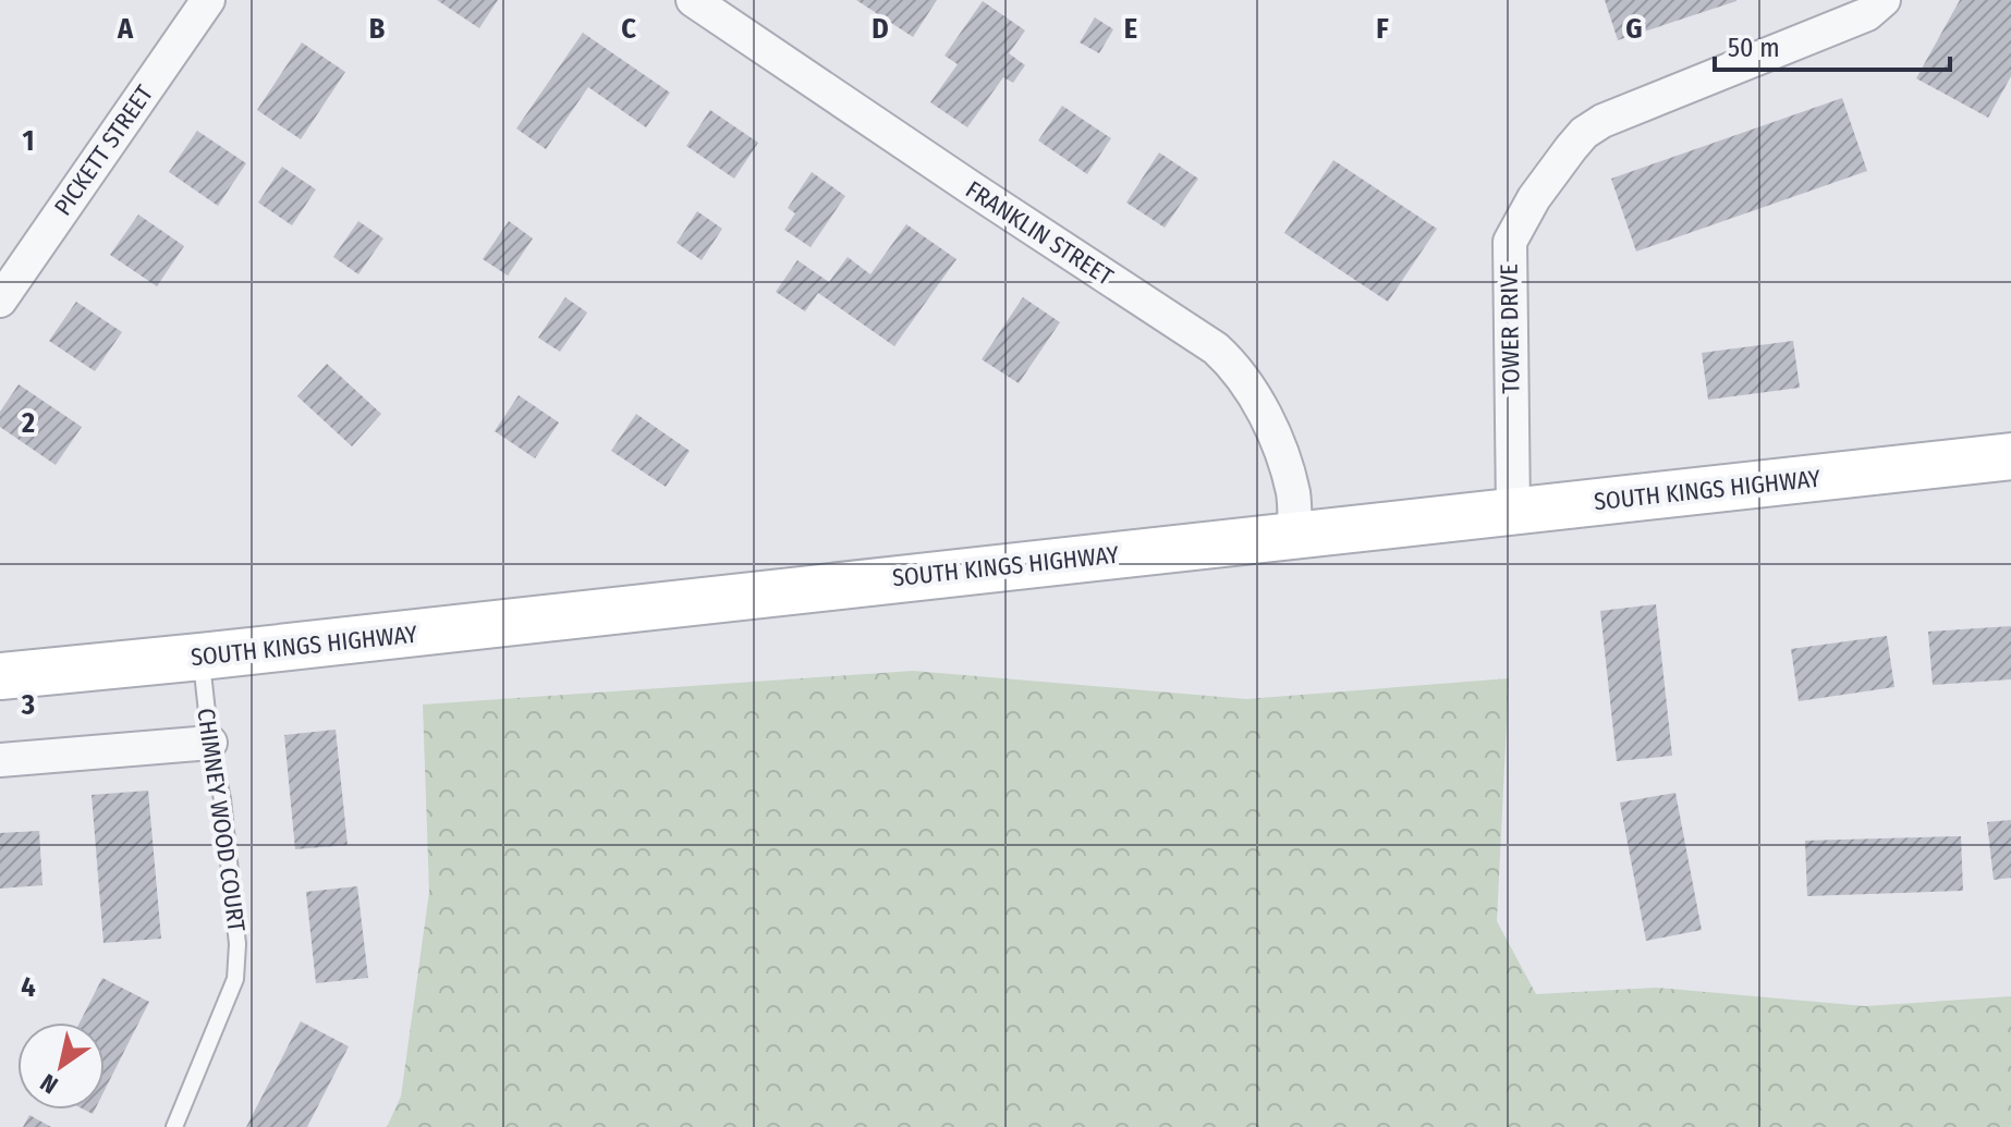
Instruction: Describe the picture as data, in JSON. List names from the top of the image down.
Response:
{
  "streets": {
    "main road": ["SOUTH KINGS HIGHWAY"],
    "street": ["PICKETT STREET", "FRANKLIN STREET", "TOWER DRIVE"],
    "lane": ["CHIMNEY WOOD COURT"]
  },
  "crossings": [
    ["FRANKLIN STREET", "SOUTH KINGS HIGHWAY"],
    ["TOWER DRIVE", "SOUTH KINGS HIGHWAY"],
    ["SOUTH KINGS HIGHWAY", "CHIMNEY WOOD COURT"]
  ],
  "scale_bar": "50 m",
  "north": "bottom left",
  "grid": {
    "columns": [
      "A",
      "B",
      "C",
      "D",
      "E",
      "F",
      "G"
    ],
    "rows": [
      "1",
      "2",
      "3",
      "4"
    ]
  }
}
